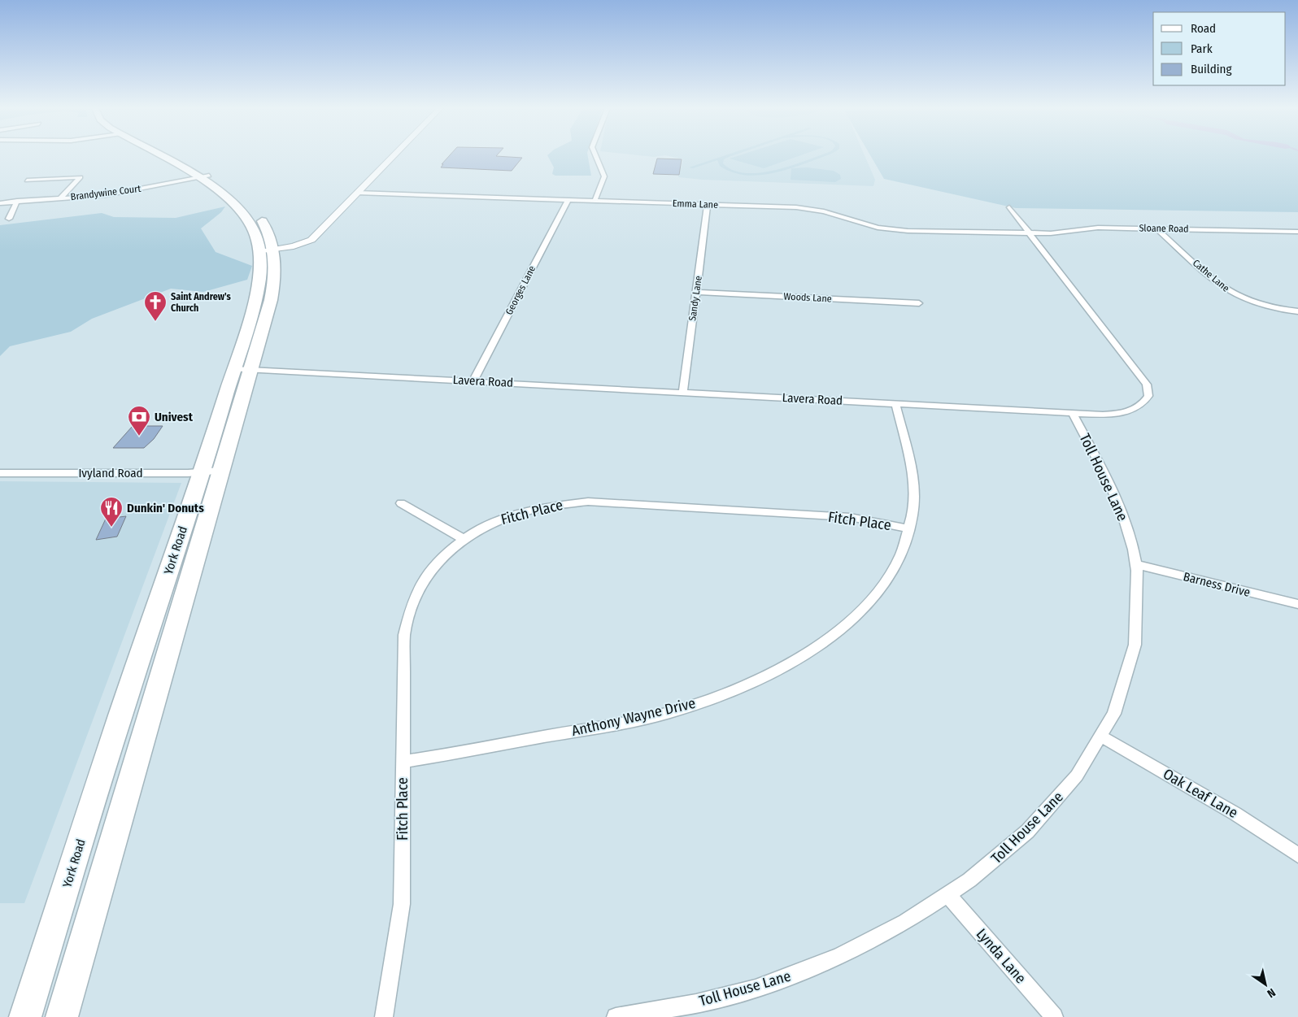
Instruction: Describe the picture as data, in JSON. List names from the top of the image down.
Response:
{
  "streets": {
    "highway": ["York Road"],
    "street": [
      "Brandywine Court",
      "Emma Lane",
      "Sloane Road",
      "Cathe Lane",
      "Georges Lane",
      "Woods Lane",
      "Sandy Lane",
      "Lavera Road",
      "Ivyland Road",
      "Toll House Lane",
      "Fitch Place",
      "Barness Drive",
      "Anthony Wayne Drive",
      "Oak Leaf Lane",
      "Lynda Lane"
    ]
  },
  "crossings": [
    ["Brandywine Court", "York Road"],
    ["Emma Lane", "Sloane Road"],
    ["Emma Lane", "Georges Lane"],
    ["Emma Lane", "Sandy Lane"],
    ["Emma Lane", "Lavera Road"],
    ["Sloane Road", "Cathe Lane"],
    ["Sloane Road", "Lavera Road"],
    ["Georges Lane", "Lavera Road"],
    ["Woods Lane", "Sandy Lane"],
    ["Sandy Lane", "Lavera Road"],
    ["Lavera Road", "Toll House Lane"],
    ["Lavera Road", "York Road"],
    ["Lavera Road", "Anthony Wayne Drive"],
    ["Ivyland Road", "York Road"],
    ["Toll House Lane", "Barness Drive"],
    ["Toll House Lane", "Oak Leaf Lane"],
    ["Toll House Lane", "Lynda Lane"],
    ["Fitch Place", "Anthony Wayne Drive"]
  ],
  "places": {
    "church": ["Saint Andrew's Church"],
    "bank": ["Univest"],
    "restaurant": ["Dunkin' Donuts"]
  },
  "legend": ["Road", "Park", "Building"],
  "north": "bottom right"
}
